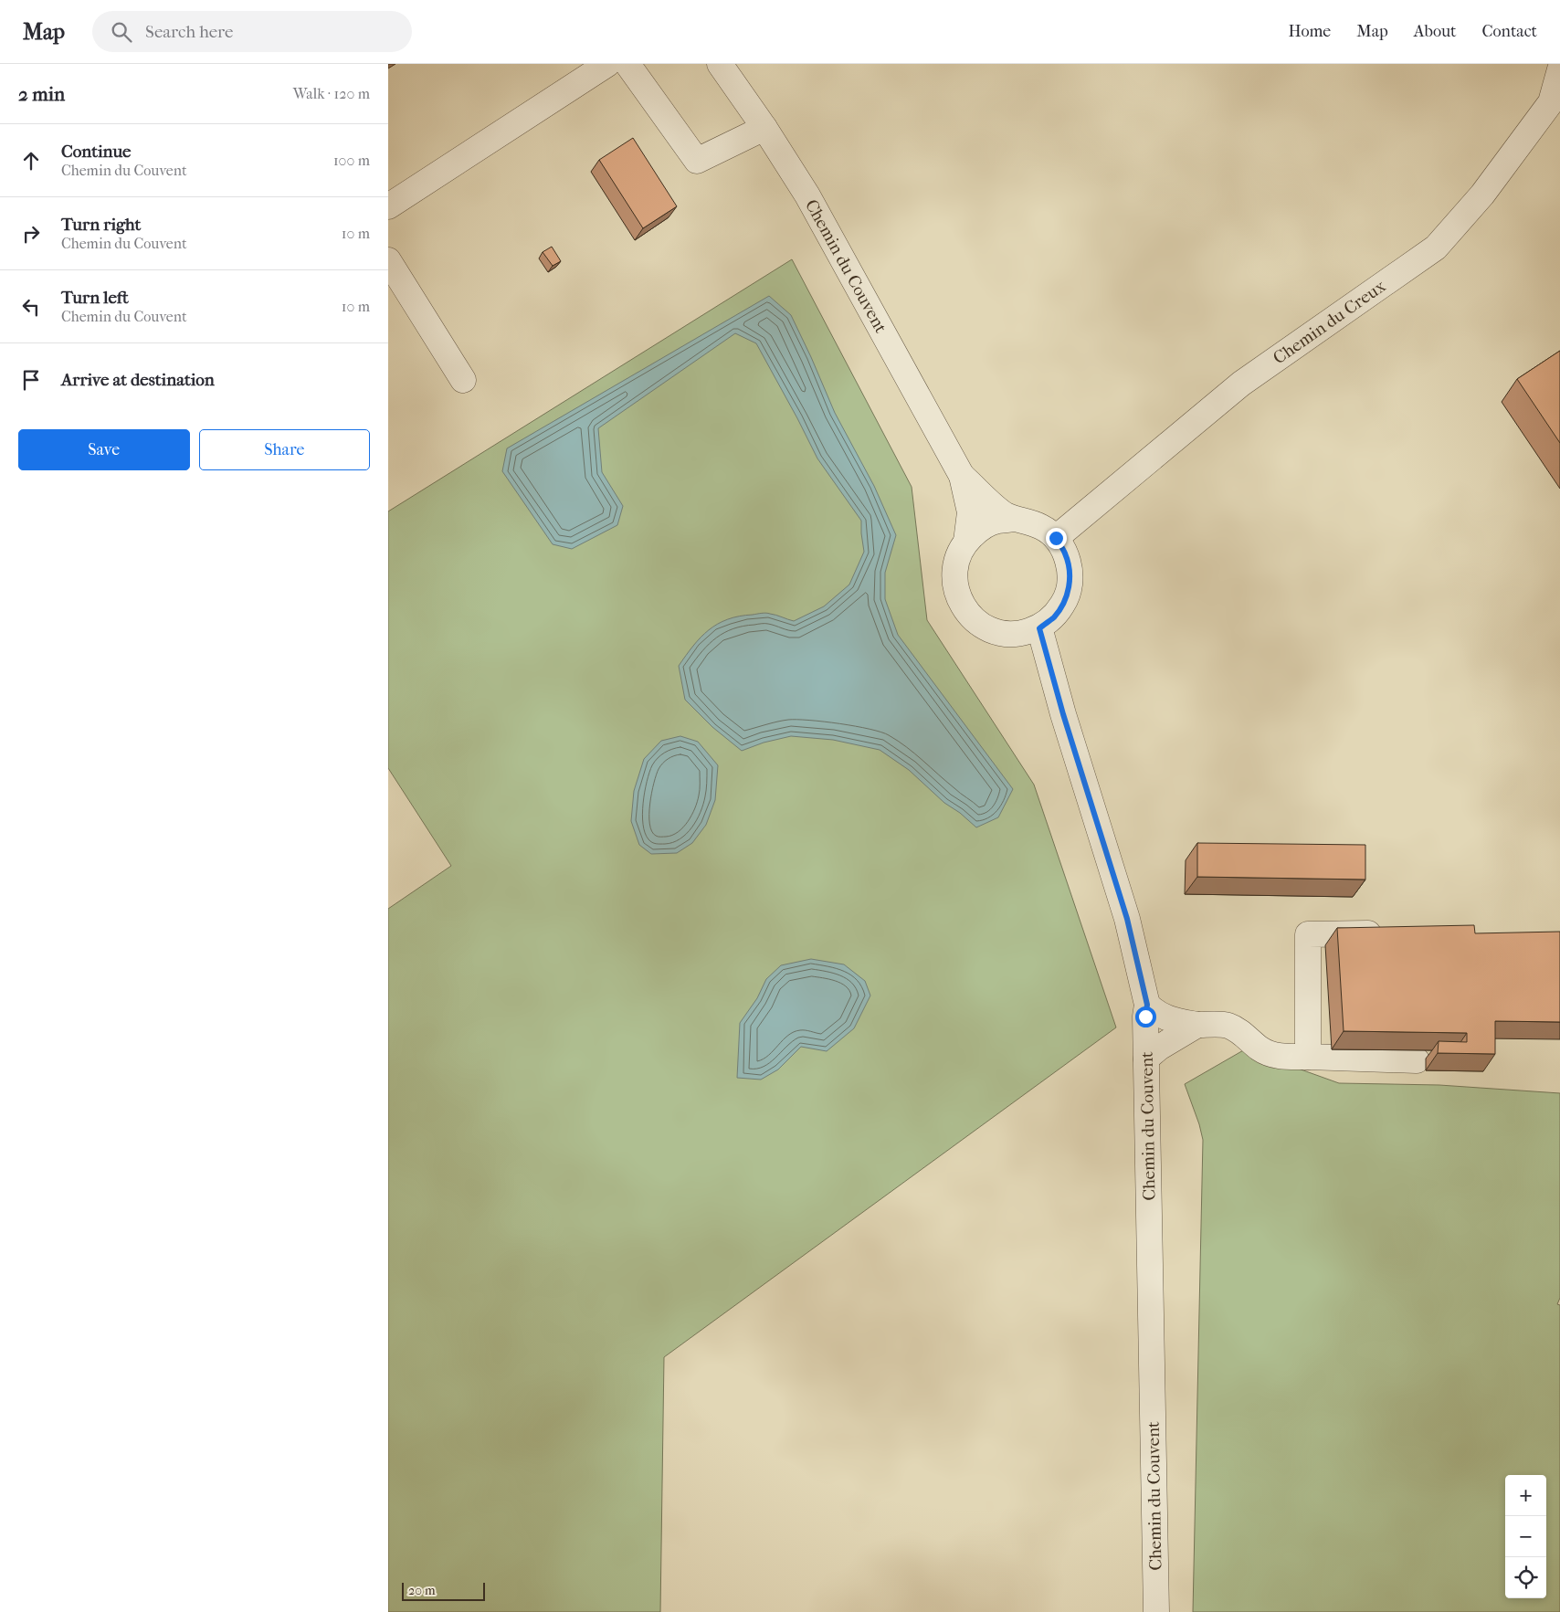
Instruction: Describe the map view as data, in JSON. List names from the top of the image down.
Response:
{
  "streets": {
    "street": ["Chemin du Couvent", "Chemin du Creux"]
  },
  "crossings": [
    ["Chemin du Couvent", "Chemin du Creux"]
  ],
  "scale_bar": "20 m",
  "page": {
    "header": "Map",
    "search": "Search here",
    "nav": [
      "Home",
      "Map",
      "About",
      "Contact"
    ],
    "heading": ["2 min", "Walk · 120 m"],
    "list": [
      ["Continue", "Chemin du Couvent", "100 m"],
      ["Turn right", "Chemin du Couvent", "10 m"],
      ["Turn left", "Chemin du Couvent", "10 m"],
      "Arrive at destination"
    ],
    "buttons": ["Save", "Share"],
    "map_buttons": ["+", "−"],
    "scale": "20 m"
  }
}
